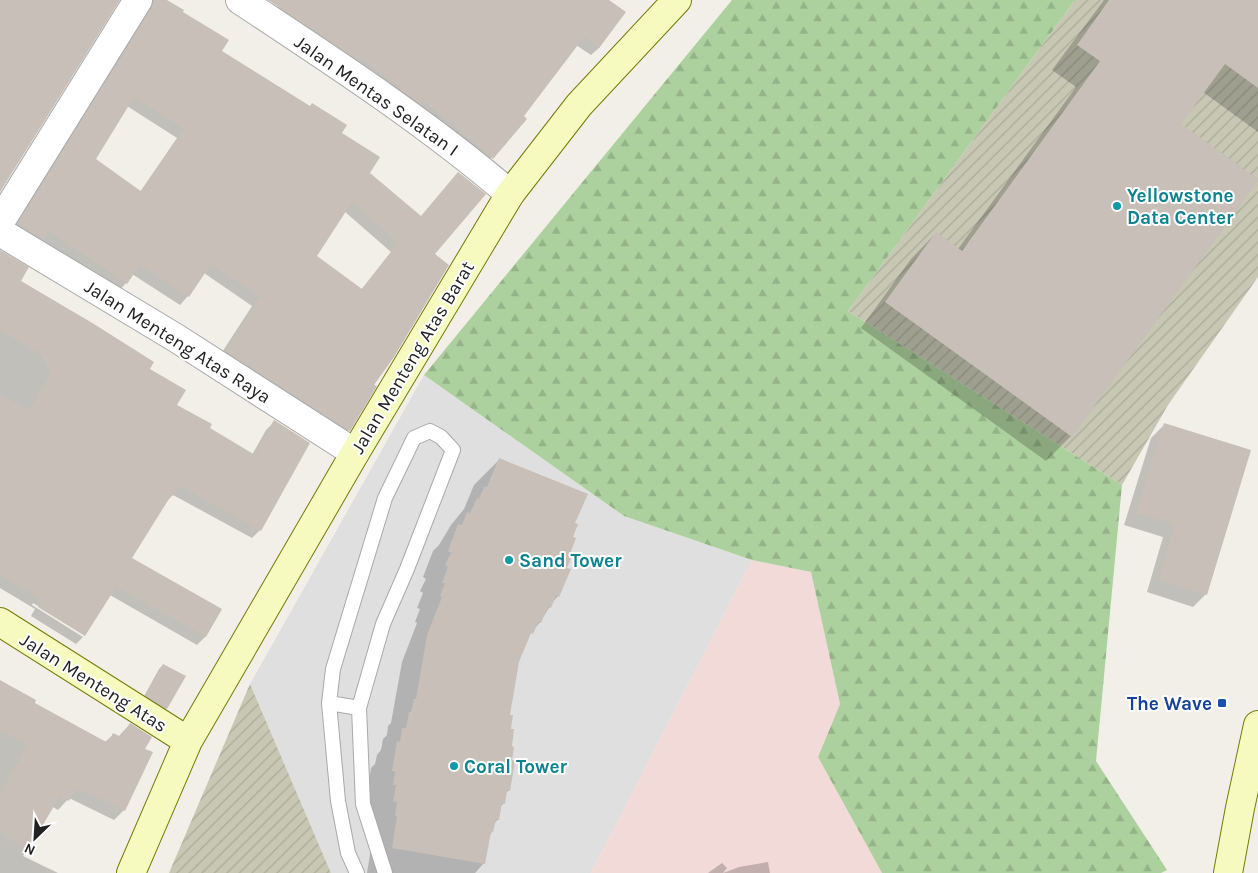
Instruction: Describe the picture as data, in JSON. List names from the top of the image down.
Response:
{
  "streets": {
    "street": [
      "Jalan Mentas Selatan I",
      "Jalan Menteng Atas Raya",
      "Jalan Menteng Atas Barat",
      "Jalan Menteng Atas"
    ]
  },
  "crossings": [
    ["Jalan Mentas Selatan I", "Jalan Menteng Atas Barat"],
    ["Jalan Menteng Atas Raya", "Jalan Menteng Atas Barat"],
    ["Jalan Menteng Atas Barat", "Jalan Menteng Atas"]
  ],
  "places": {
    "other": ["Yellowstone Data Center", "Sand Tower", "Coral Tower"],
    "transit": ["The Wave"]
  },
  "north": "bottom left"
}
